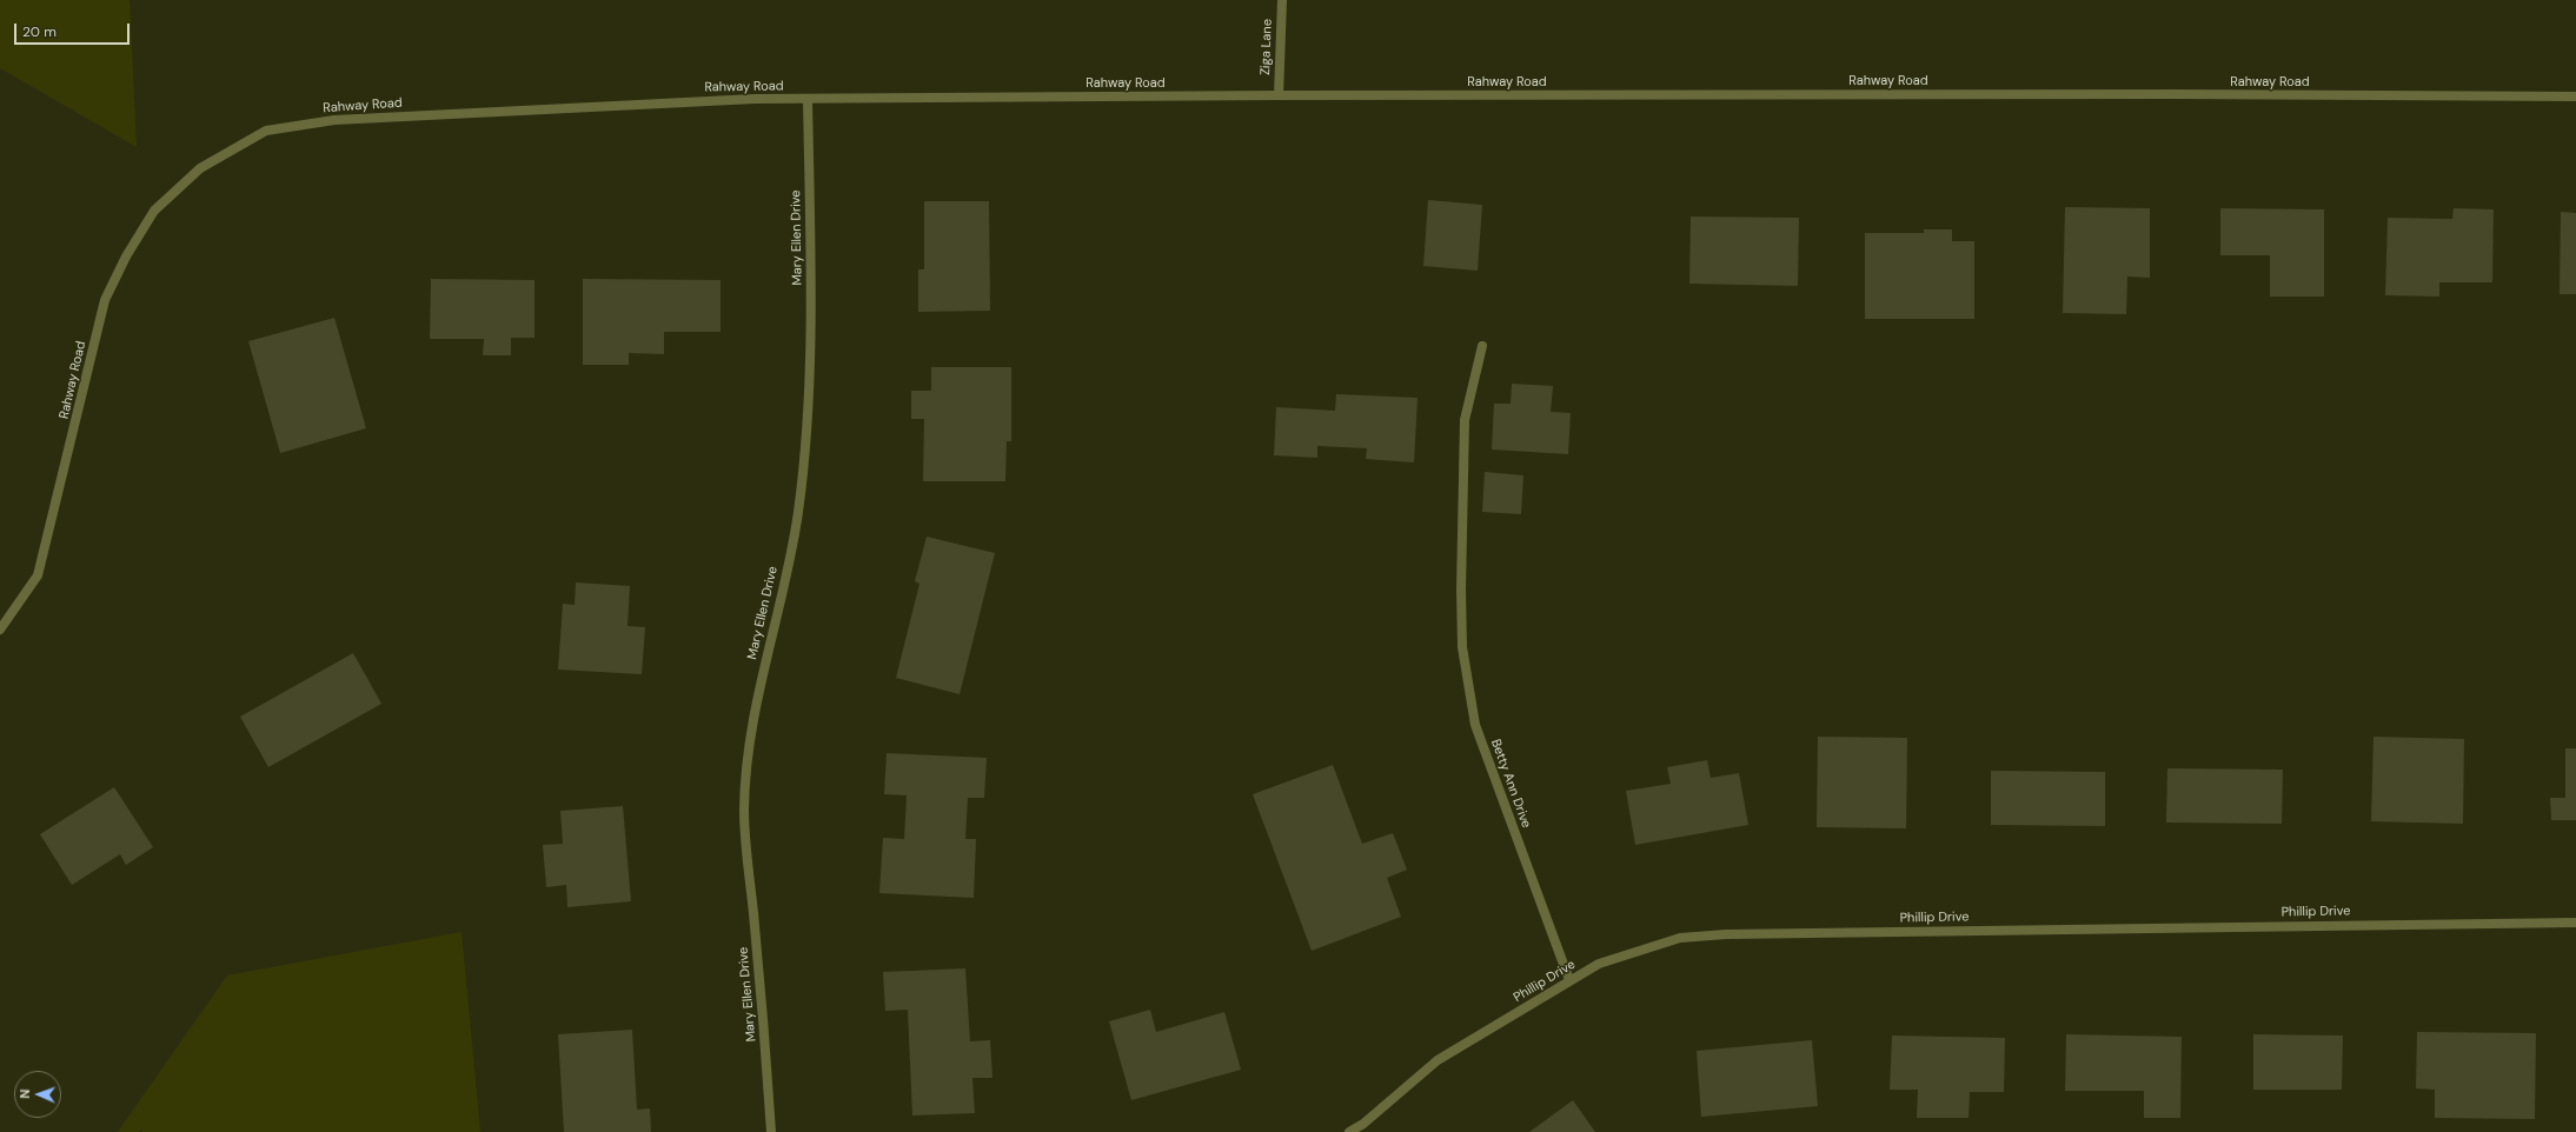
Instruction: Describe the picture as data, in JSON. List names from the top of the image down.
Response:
{
  "streets": {
    "street": [
      "Ziga Lane",
      "Rahway Road",
      "Mary Ellen Drive",
      "Betty Ann Drive",
      "Phillip Drive"
    ]
  },
  "crossings": [
    ["Ziga Lane", "Rahway Road"],
    ["Rahway Road", "Mary Ellen Drive"],
    ["Betty Ann Drive", "Phillip Drive"]
  ],
  "scale_bar": "20 m",
  "north": "left"
}
